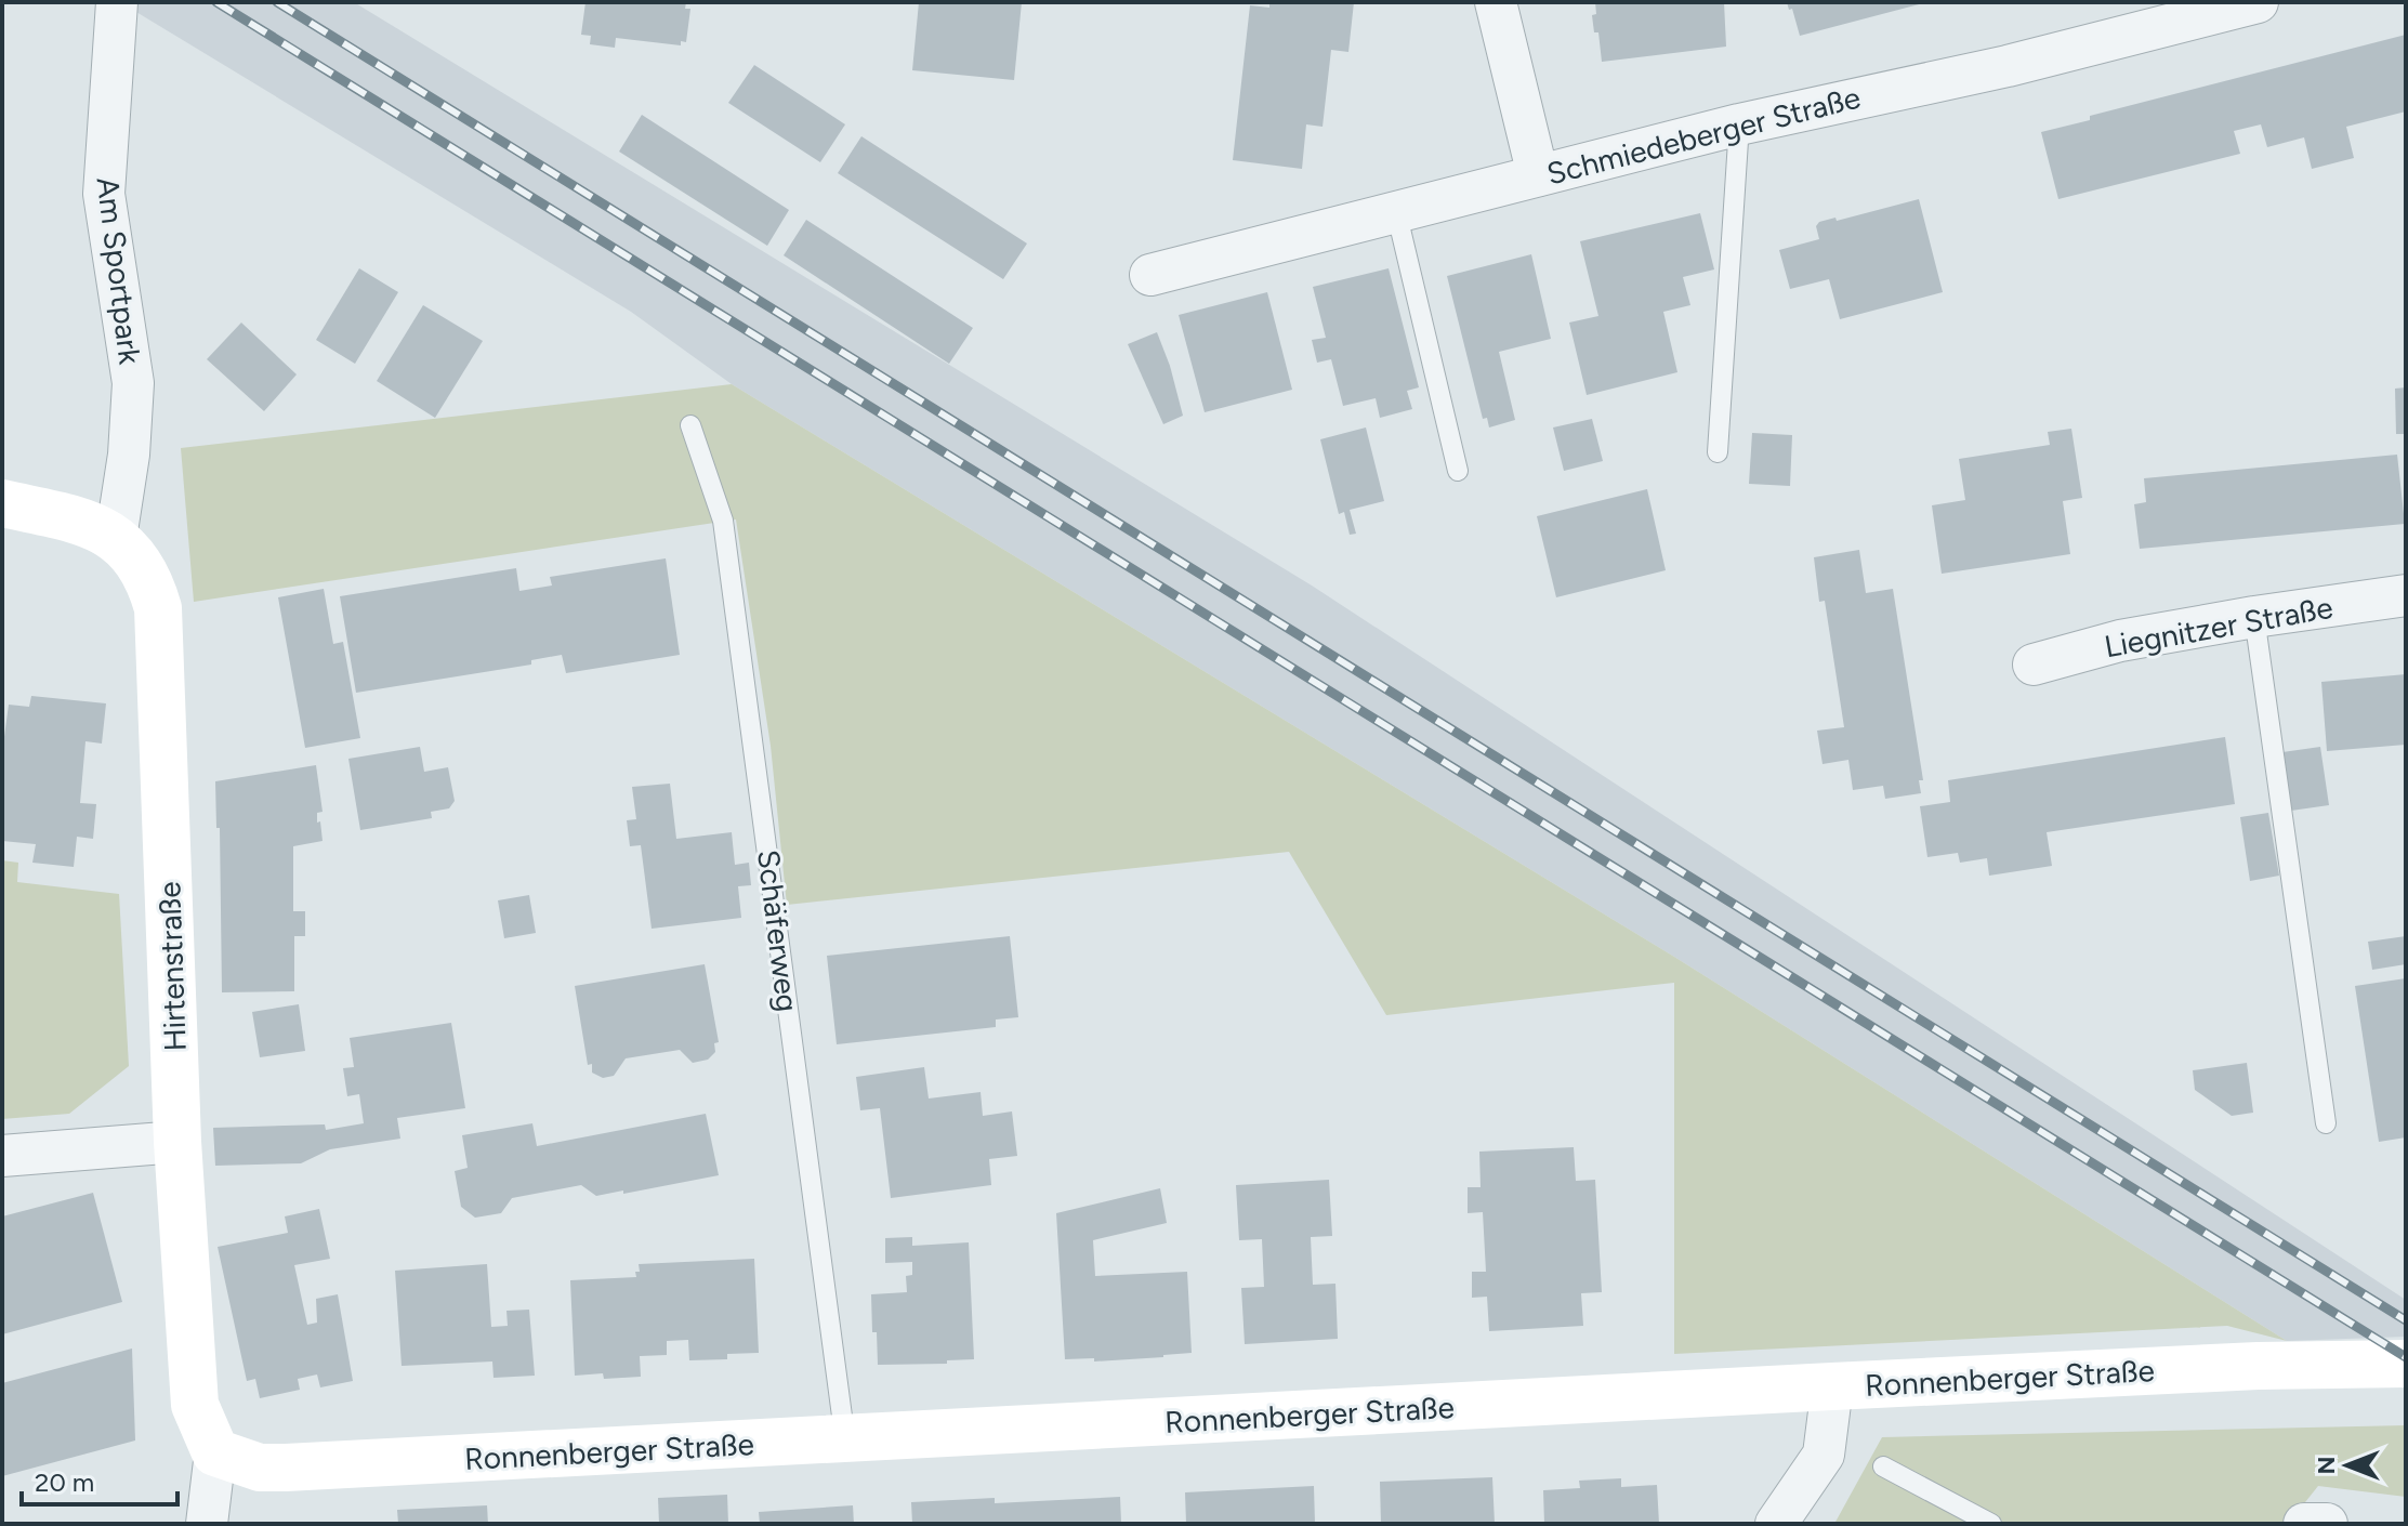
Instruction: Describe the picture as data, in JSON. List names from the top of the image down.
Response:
{
  "streets": {
    "street": [
      "Schmiedeberger Straße",
      "Am Sportpark",
      "Liegnitzer Straße",
      "Hirtenstraße",
      "Ronnenberger Straße"
    ],
    "lane": ["Schäferweg"]
  },
  "crossings": [
    ["Am Sportpark", "Hirtenstraße"],
    ["Schäferweg", "Ronnenberger Straße"],
    ["Hirtenstraße", "Ronnenberger Straße"]
  ],
  "scale_bar": "20 m",
  "north": "left"
}
